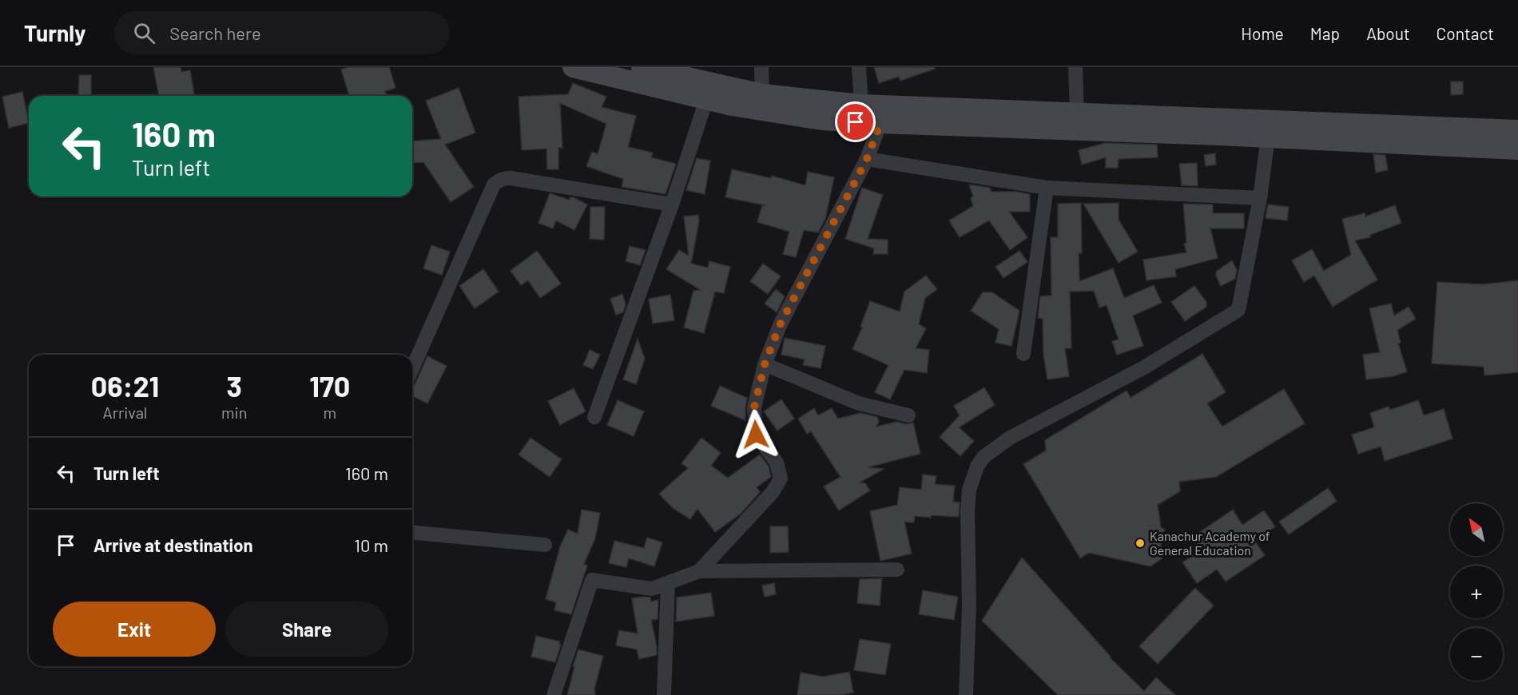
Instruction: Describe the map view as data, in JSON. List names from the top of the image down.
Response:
{
  "places": ["Kanachur Academy of General Education"],
  "north": "top left",
  "page": {
    "header": "Turnly",
    "search": "Search here",
    "nav": [
      "Home",
      "Map",
      "About",
      "Contact"
    ],
    "turn": ["160 m", "Turn left"],
    "eta": [
      "06:21",
      "Arrival",
      "3",
      "min",
      "170",
      "m"
    ],
    "list": [
      {
        "name": "Turn left",
        "value": "160 m"
      },
      {
        "name": "Arrive at destination",
        "value": "10 m"
      }
    ],
    "map_buttons": ["+", "−"],
    "buttons": ["Exit", "Share"]
  }
}
